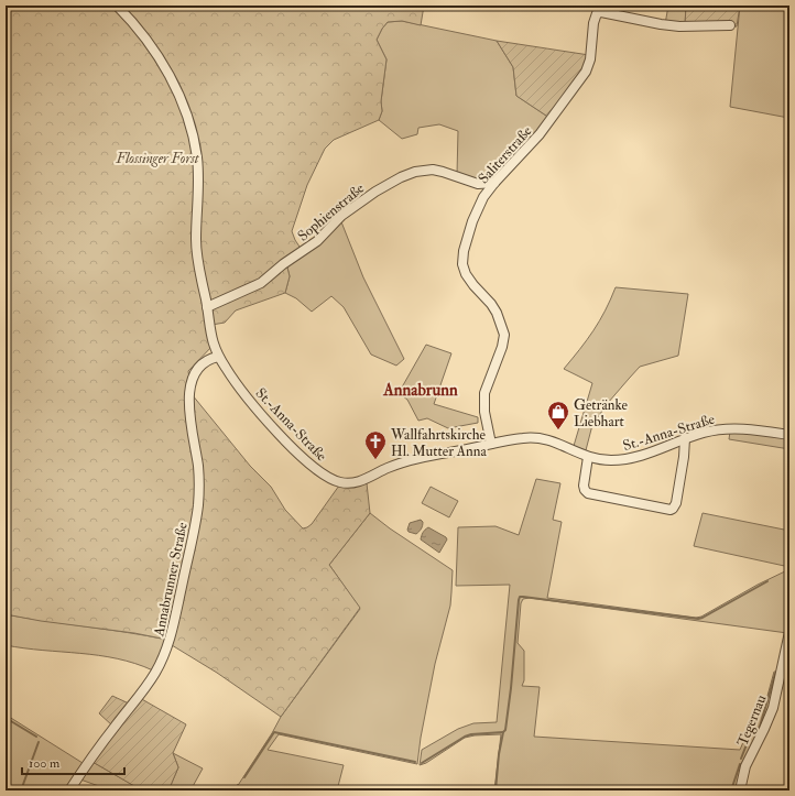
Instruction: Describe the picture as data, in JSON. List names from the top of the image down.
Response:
{
  "streets": {
    "street": [
      "Saliterstraße",
      "Sophienstraße",
      "St.-Anna-Straße",
      "Annabrunner Straße",
      "Tegernau"
    ]
  },
  "crossings": [
    ["Saliterstraße", "Sophienstraße"],
    ["Saliterstraße", "St.-Anna-Straße"],
    ["Sophienstraße", "St.-Anna-Straße"],
    ["St.-Anna-Straße", "Annabrunner Straße"]
  ],
  "districts": ["Annabrunn"],
  "parks": ["Flossinger Forst"],
  "places": {
    "shop": ["Getränke Liebhart"],
    "church": ["Wallfahrtskirche Hl. Mutter Anna"]
  },
  "scale_bar": "100 m"
}
